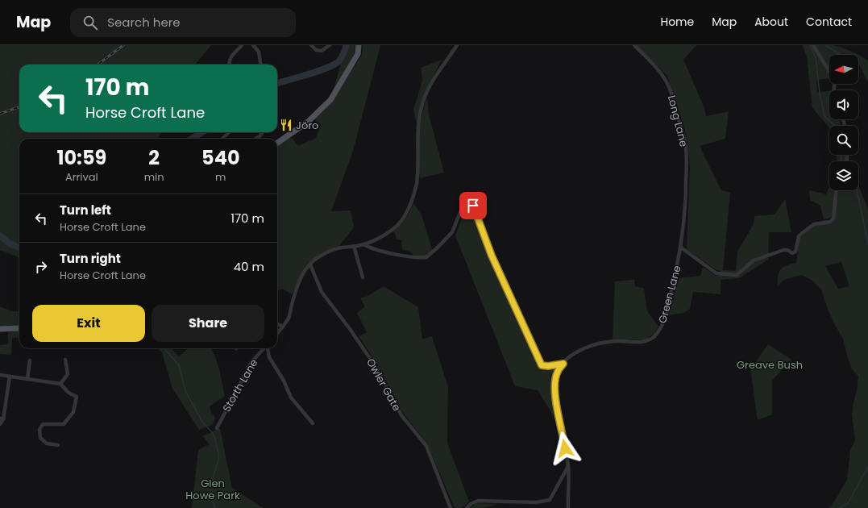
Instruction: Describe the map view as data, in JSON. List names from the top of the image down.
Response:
{
  "streets": {
    "street": [
      "Long Lane",
      "Green Lane",
      "Owler Gate",
      "Storth Lane"
    ]
  },
  "crossings": [
    ["Long Lane", "Green Lane"]
  ],
  "parks": ["Greave Bush", "Glen Howe Park"],
  "places": {
    "restaurant": ["Jöro"]
  },
  "north": "left",
  "page": {
    "header": "Map",
    "search": "Search here",
    "nav": [
      "Home",
      "Map",
      "About",
      "Contact"
    ],
    "turn": ["170 m", "Horse Croft Lane"],
    "eta": [
      "10:59",
      "Arrival",
      "2",
      "min",
      "540",
      "m"
    ],
    "list": [
      {
        "name": "Turn left",
        "note": "Horse Croft Lane",
        "value": "170 m"
      },
      {
        "name": "Turn right",
        "note": "Horse Croft Lane",
        "value": "40 m"
      }
    ],
    "buttons": ["Exit", "Share"]
  }
}
